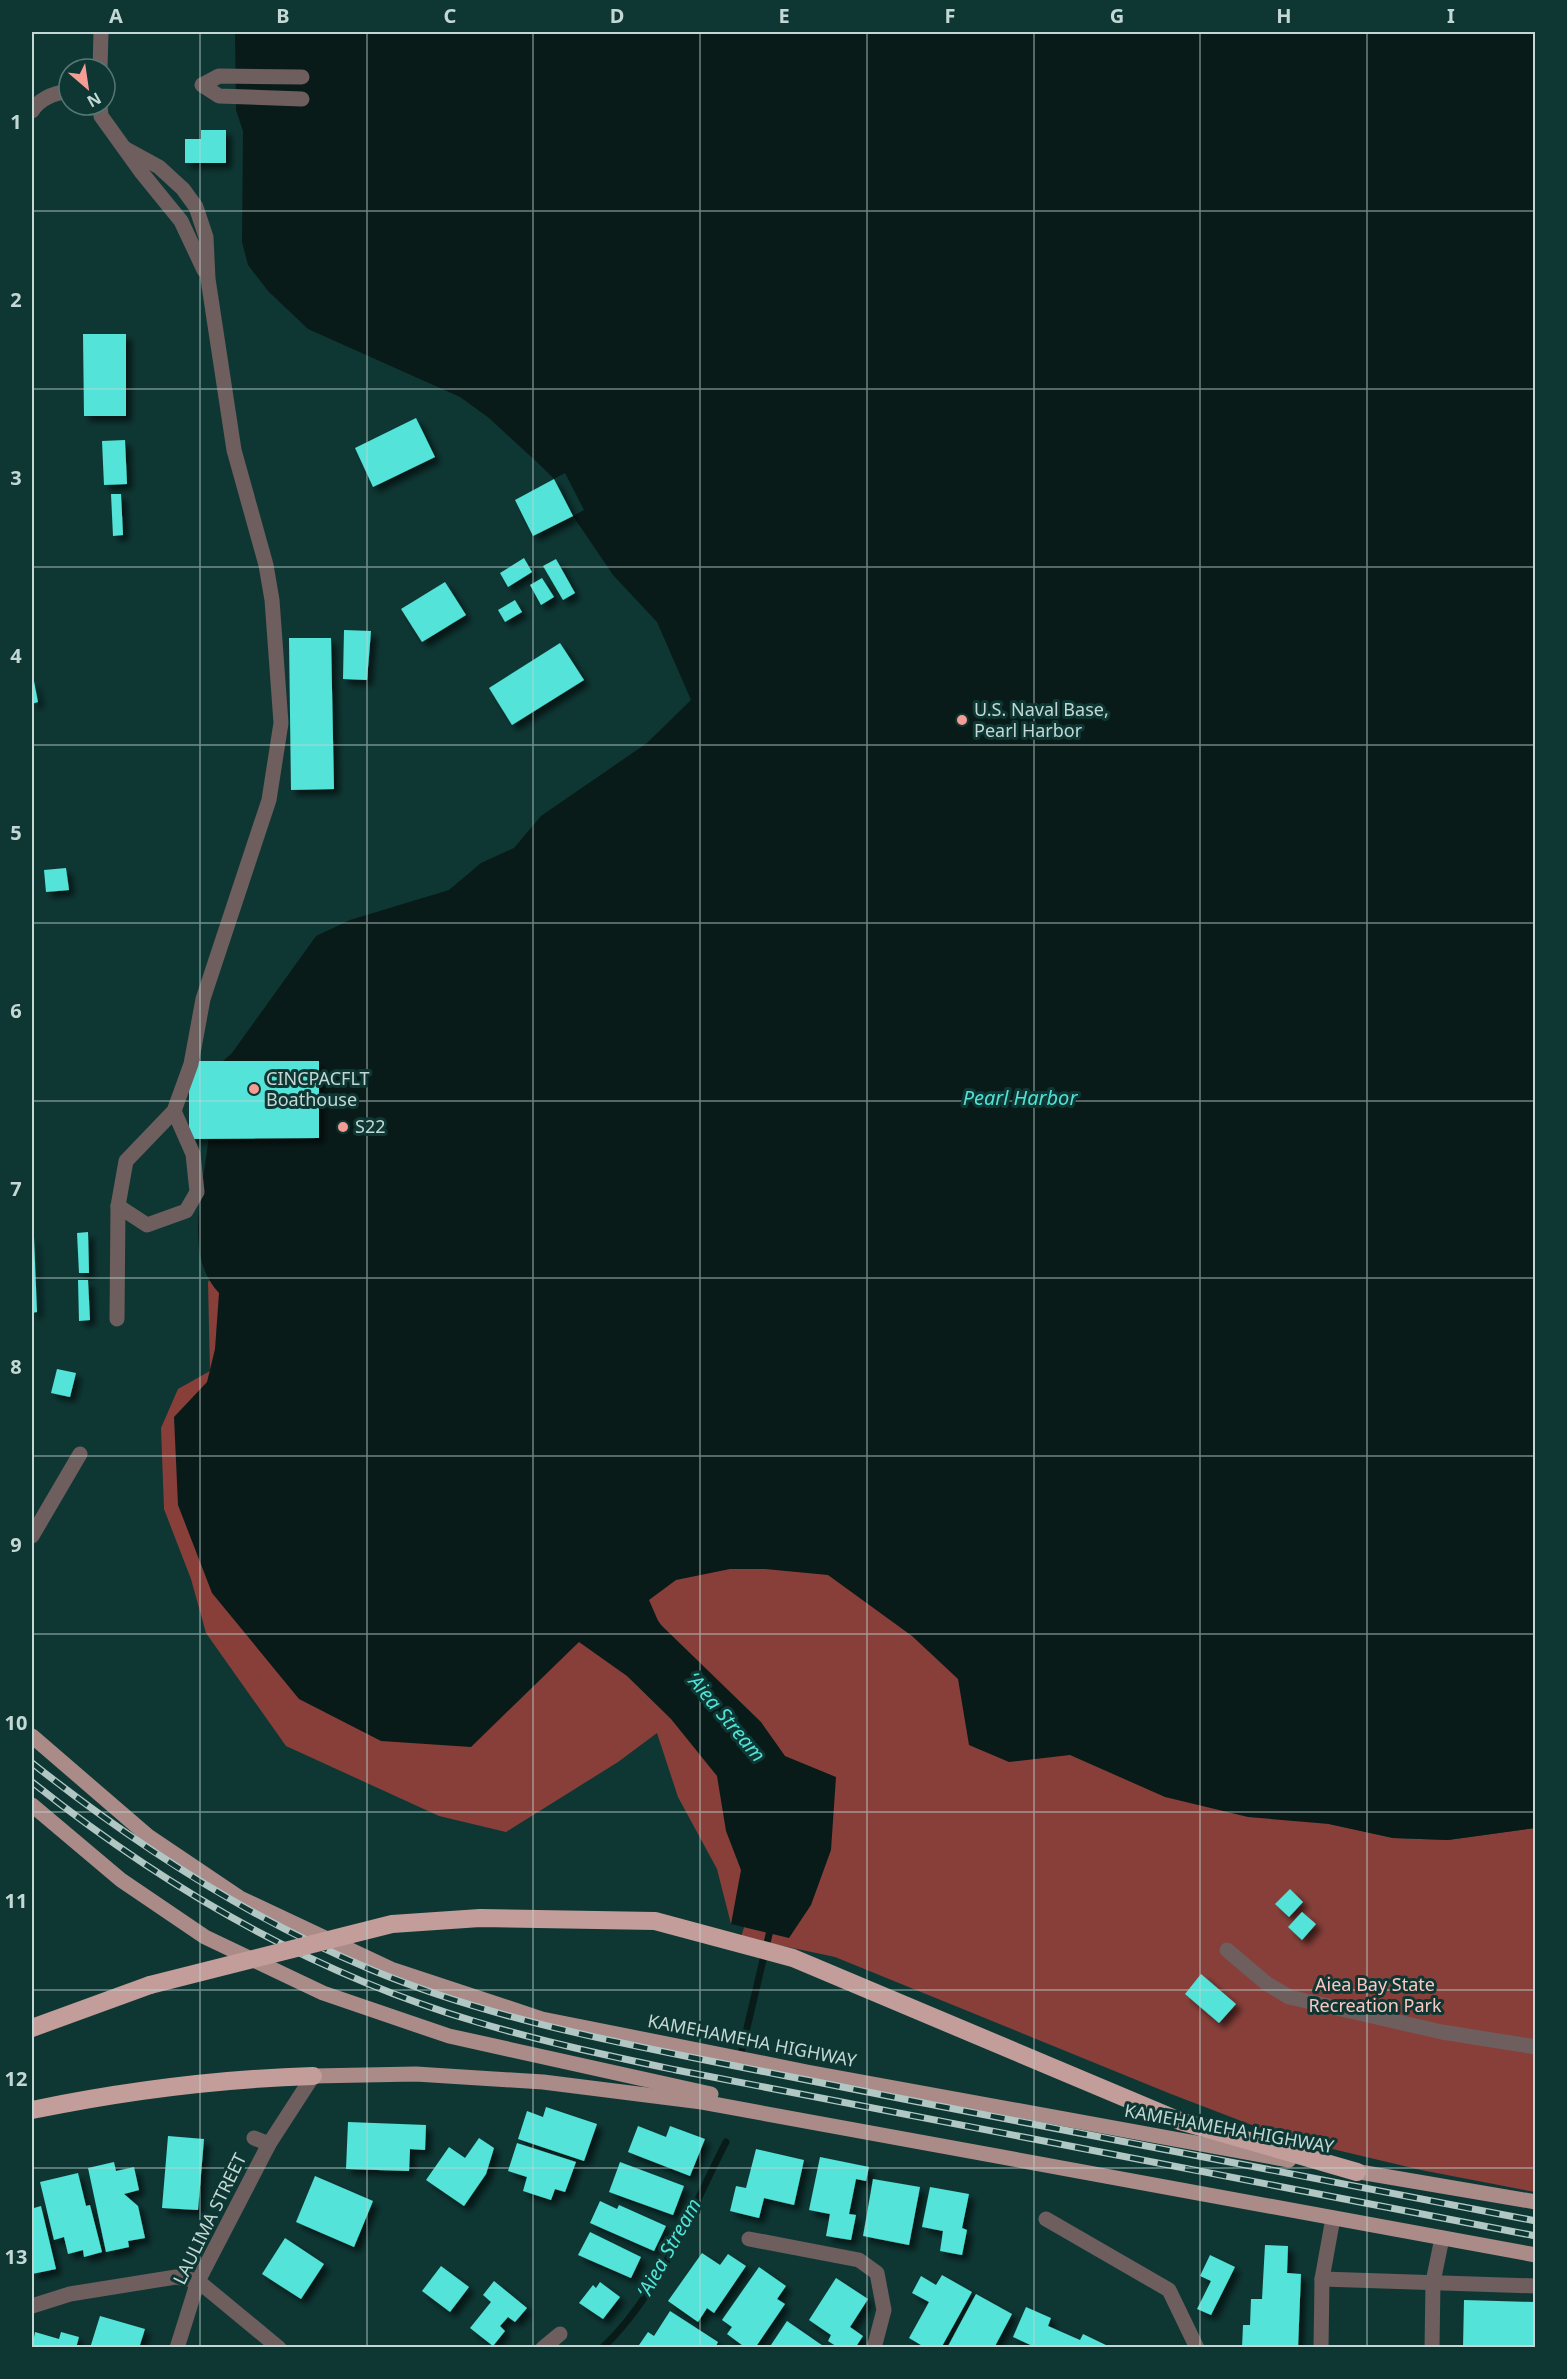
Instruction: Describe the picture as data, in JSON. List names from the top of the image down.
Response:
{
  "streets": {
    "main road": ["KAMEHAMEHA HIGHWAY"],
    "street": ["LAULIMA STREET"]
  },
  "water": ["Pearl Harbor", "ʻAiea Stream"],
  "parks": ["Aiea Bay State Recreation Park"],
  "places": ["U.S. Naval Base, Pearl Harbor", "CINCPACFLT Boathouse", "S22"],
  "north": "bottom right",
  "grid": {
    "columns": [
      "A",
      "B",
      "C",
      "D",
      "E",
      "F",
      "G",
      "H",
      "I"
    ],
    "rows": [
      "1",
      "2",
      "3",
      "4",
      "5",
      "6",
      "7",
      "8",
      "9",
      "10",
      "11",
      "12",
      "13"
    ]
  }
}
